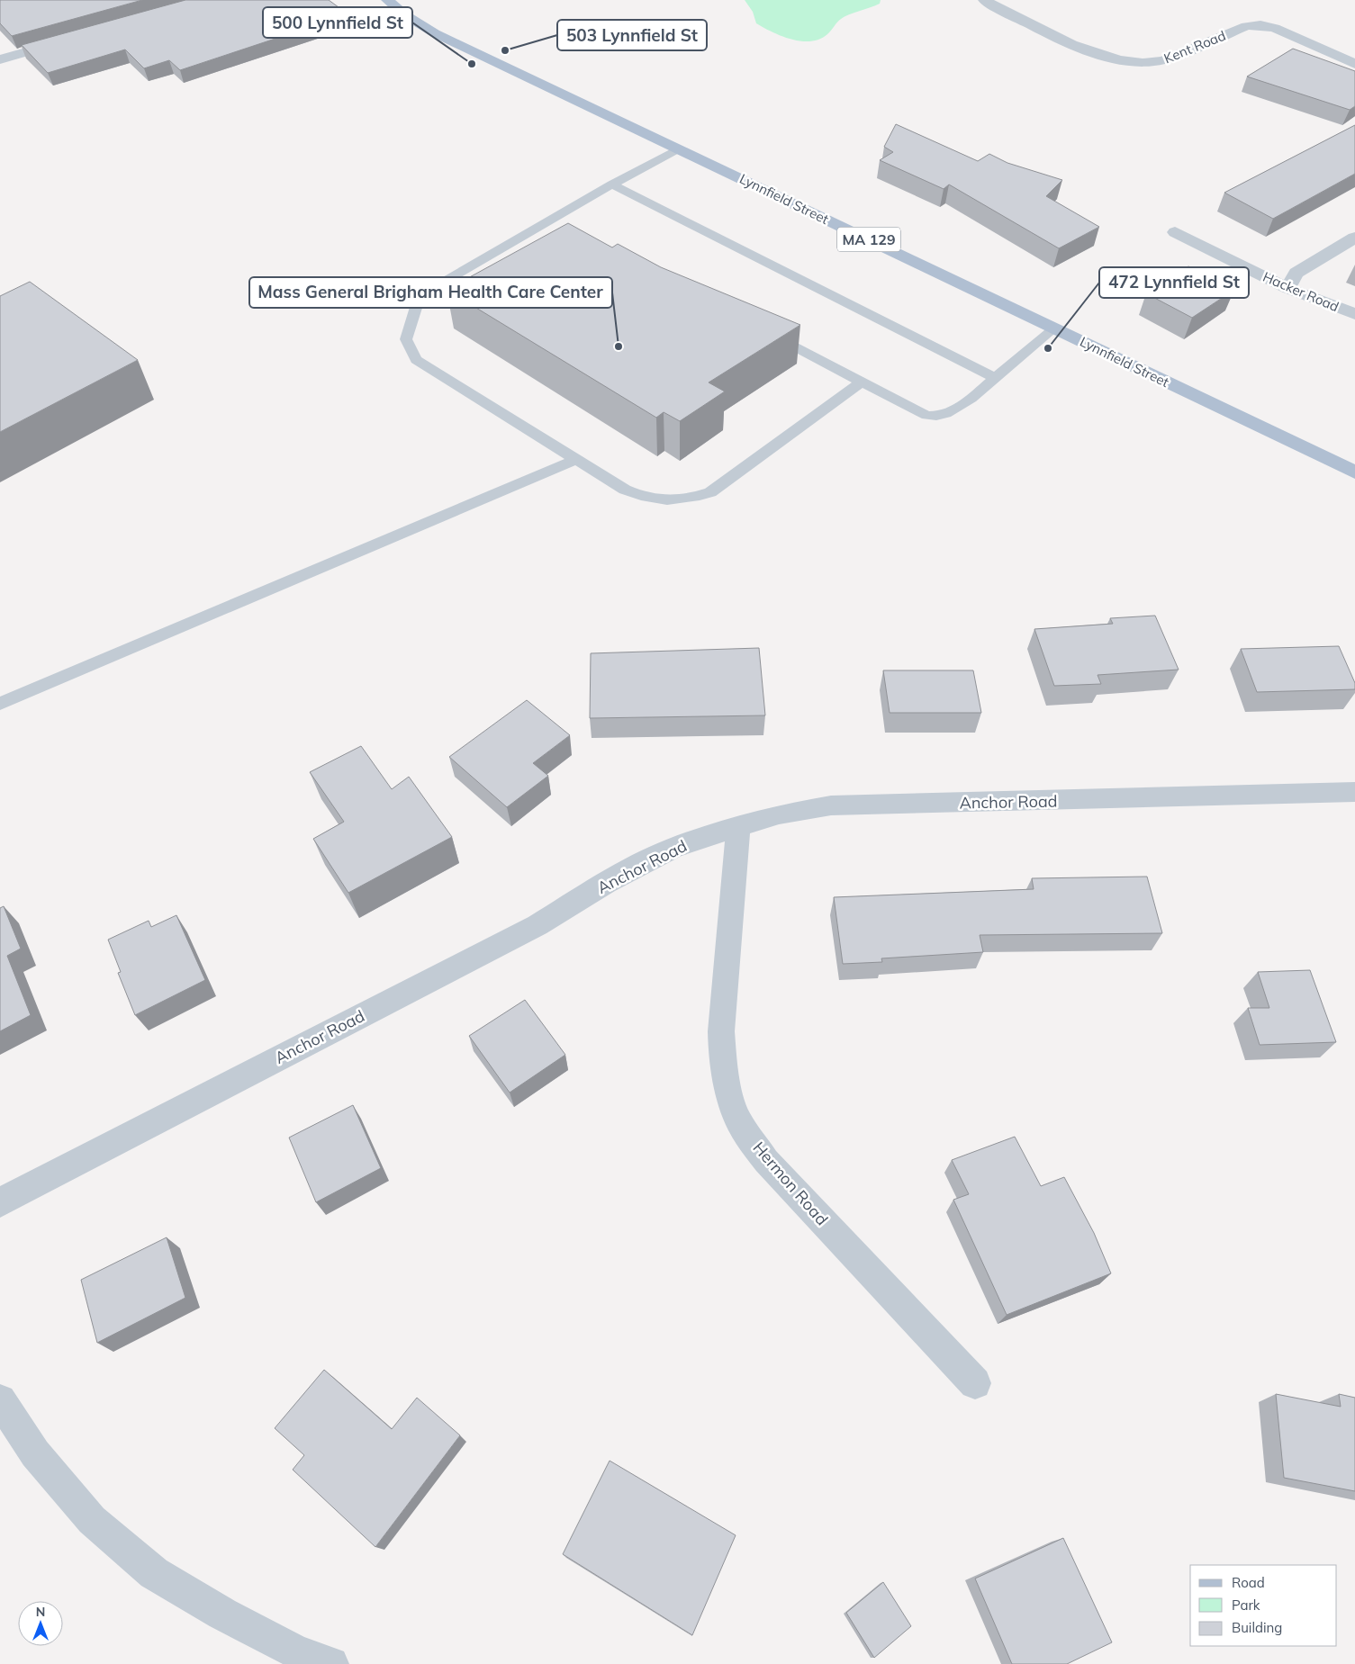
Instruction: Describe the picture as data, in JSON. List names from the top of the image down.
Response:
{
  "streets": {
    "main road": ["Lynnfield Street", "MA 129"],
    "street": [
      "Kent Road",
      "Hacker Road",
      "Anchor Road",
      "Hermon Road"
    ]
  },
  "crossings": [
    ["Anchor Road", "Hermon Road"]
  ],
  "places": [
    "503 Lynnfield St",
    "500 Lynnfield St",
    "Mass General Brigham Health Care Center",
    "472 Lynnfield St"
  ],
  "legend": ["Road", "Park", "Building"],
  "north": "top"
}
